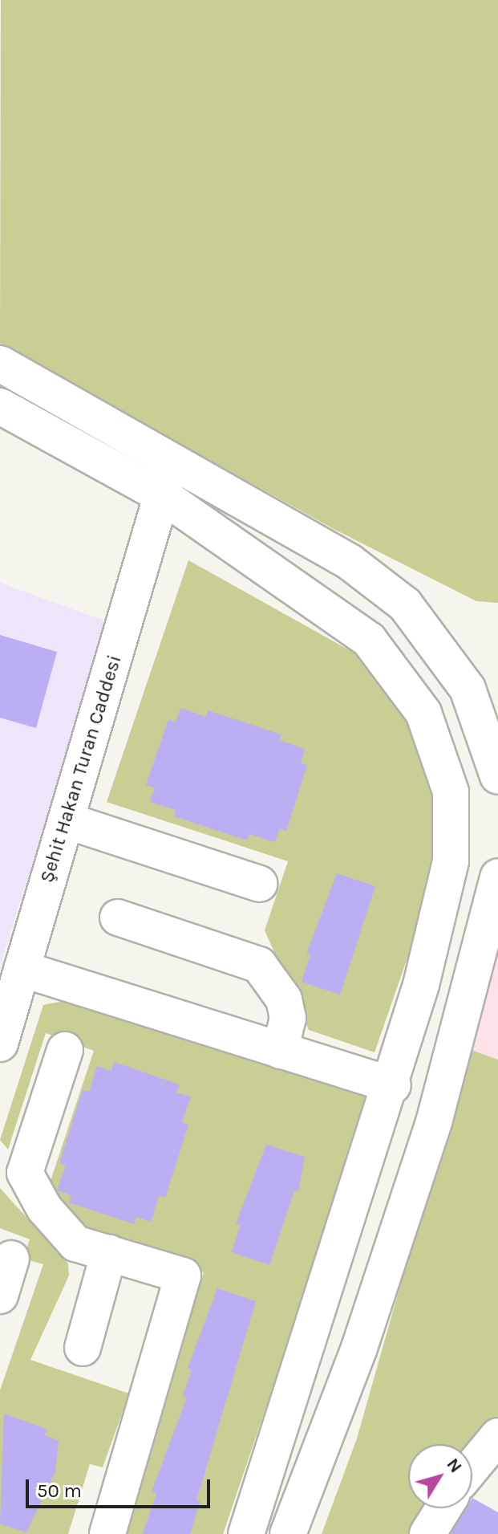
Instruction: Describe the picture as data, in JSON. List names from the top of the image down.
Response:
{
  "streets": {
    "street": ["Şehit Hakan Turan Caddesi"]
  },
  "scale_bar": "50 m",
  "north": "top right"
}
